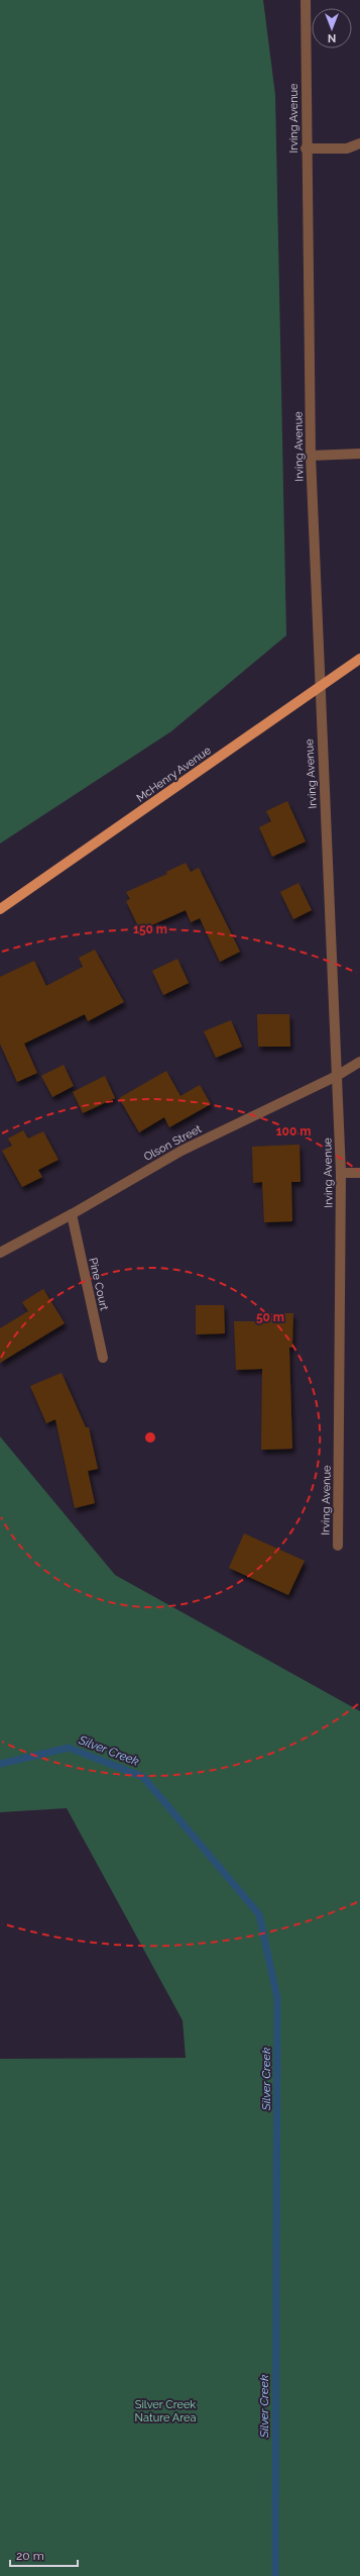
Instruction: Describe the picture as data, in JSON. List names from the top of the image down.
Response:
{
  "streets": {
    "main road": ["McHenry Avenue"],
    "street": ["Irving Avenue", "Olson Street", "Pine Court"]
  },
  "crossings": [
    ["Irving Avenue", "McHenry Avenue"],
    ["Irving Avenue", "Olson Street"],
    ["Olson Street", "Pine Court"]
  ],
  "water": ["Silver Creek"],
  "parks": ["Silver Creek Nature Area"],
  "scale_bar": "20 m",
  "north": "bottom",
  "rings": ["150 m", "100 m", "50 m"]
}
